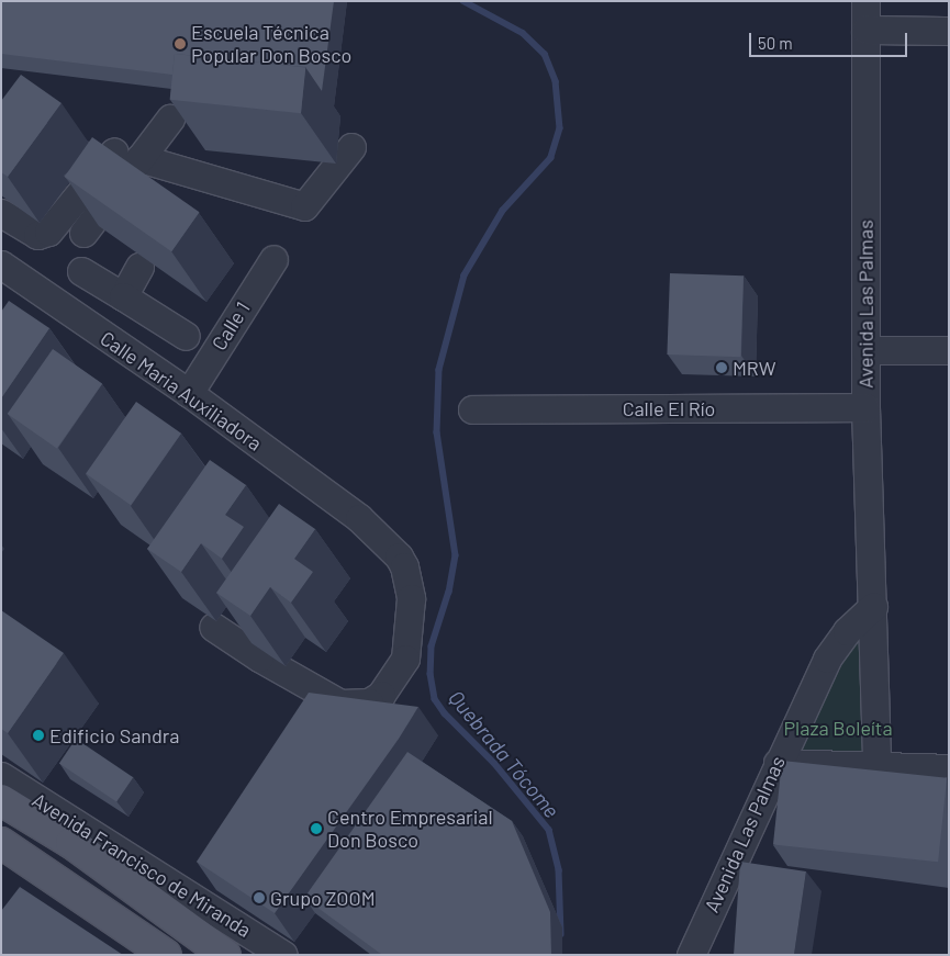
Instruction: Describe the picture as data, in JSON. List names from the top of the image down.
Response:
{
  "streets": {
    "main road": ["Avenida Francisco de Miranda"],
    "street": [
      "Avenida Las Palmas",
      "Calle 1",
      "Calle Maria Auxiliadora",
      "Calle El Río"
    ]
  },
  "crossings": [
    ["Avenida Las Palmas", "Calle El Río"],
    ["Calle 1", "Calle Maria Auxiliadora"]
  ],
  "water": ["Quebrada Tócome"],
  "parks": ["Plaza Boleíta"],
  "places": [
    "Escuela Técnica Popular Don Bosco",
    "MRW",
    "Edificio Sandra",
    "Centro Empresarial Don Bosco",
    "Grupo ZOOM"
  ],
  "scale_bar": "50 m"
}
